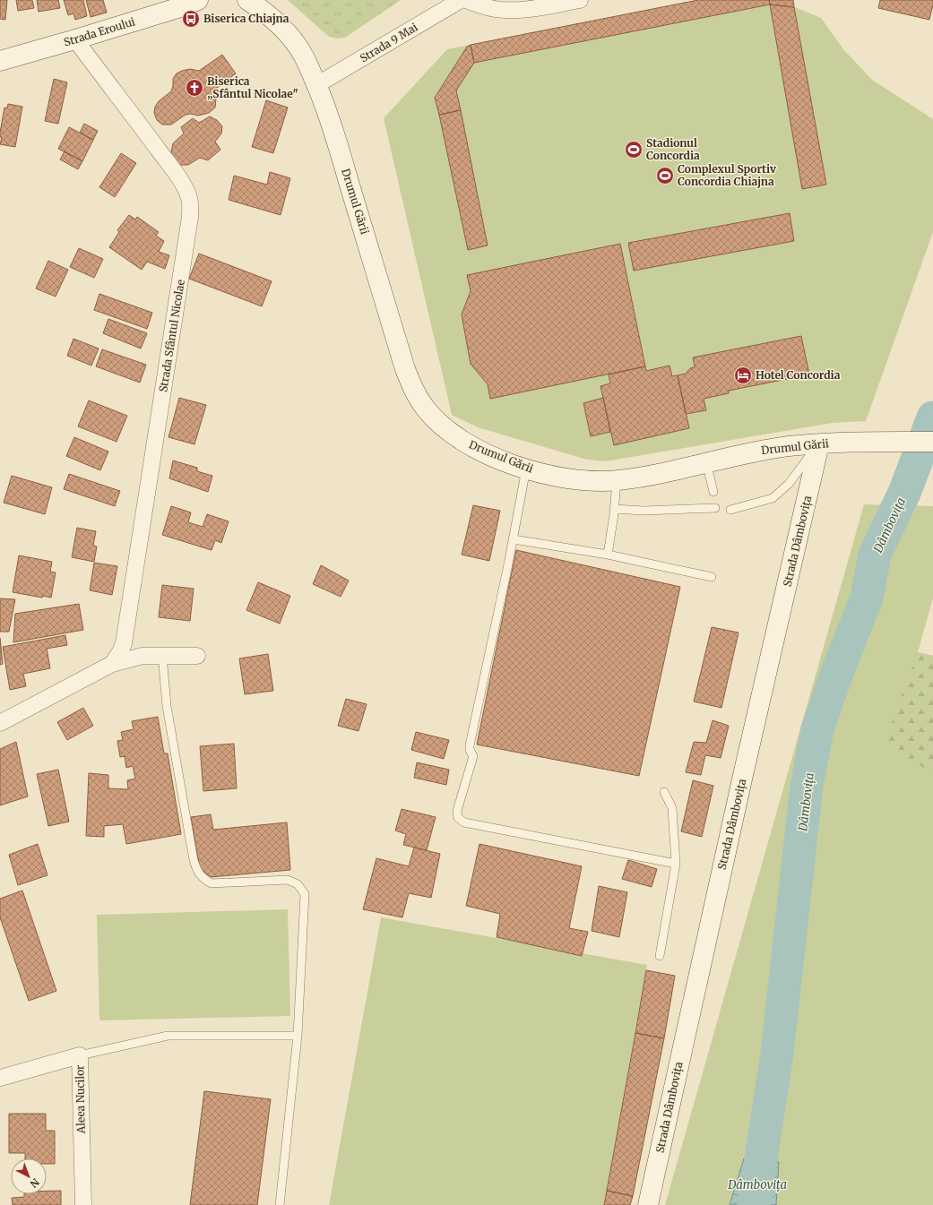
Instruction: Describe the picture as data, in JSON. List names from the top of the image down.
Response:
{
  "streets": {
    "main road": ["Strada Eroului", "Drumul Gării", "Strada Dâmbovița"],
    "street": ["Strada 9 Mai", "Strada Sfântul Nicolae", "Aleea Nucilor"]
  },
  "crossings": [
    ["Strada Eroului", "Strada Sfântul Nicolae"],
    ["Strada 9 Mai", "Drumul Gării"],
    ["Drumul Gării", "Strada Dâmbovița"]
  ],
  "water": ["Dâmbovița"],
  "places": {
    "bus stop": ["Biserica Chiajna"],
    "church": ["Biserica „Sfântul Nicolae\""],
    "sports": ["Stadionul Concordia", "Complexul Sportiv Concordia Chiajna"],
    "hotel": ["Hotel Concordia"]
  },
  "north": "bottom right"
}
